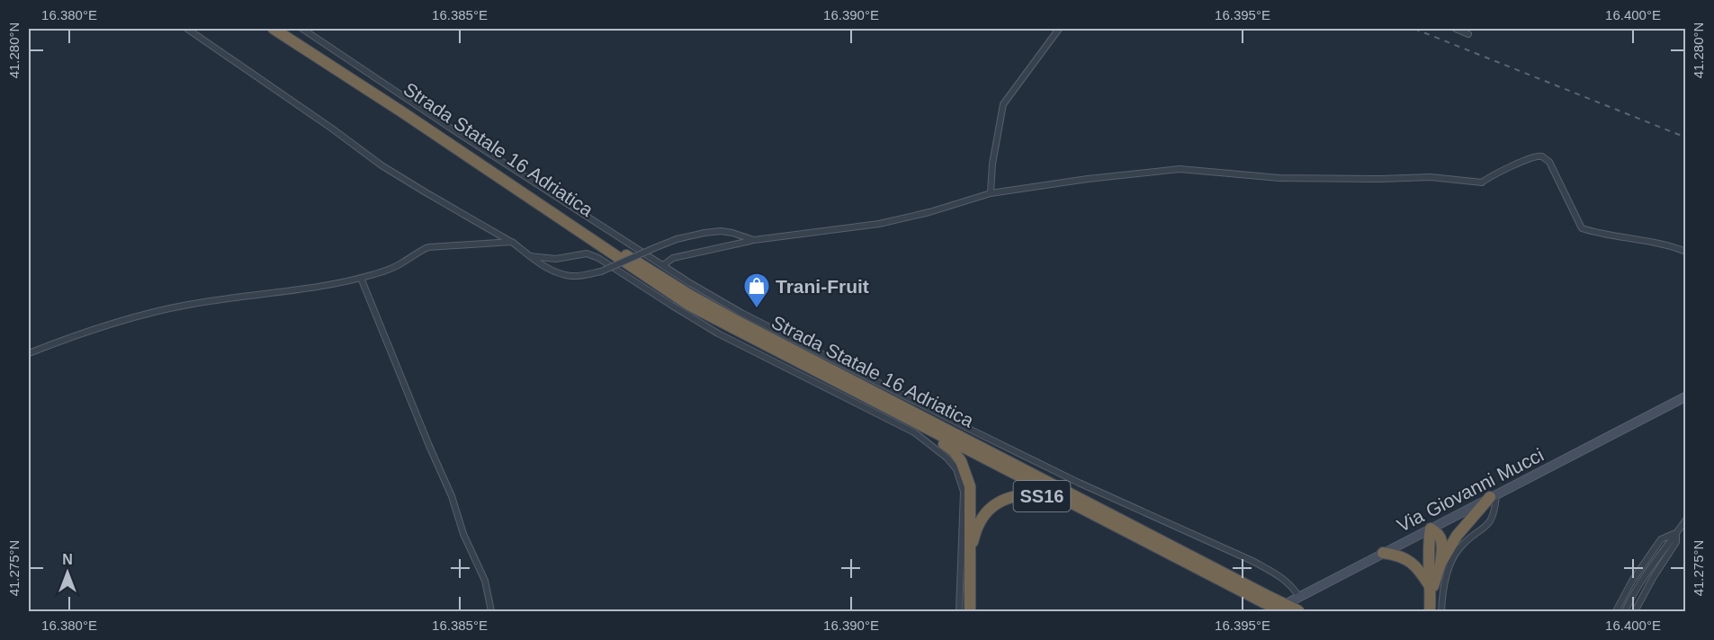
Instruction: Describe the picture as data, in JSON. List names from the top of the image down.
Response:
{
  "streets": {
    "highway": ["Strada Statale 16 Adriatica", "SS16"],
    "main road": ["Via Giovanni Mucci"]
  },
  "crossings": [
    ["Strada Statale 16 Adriatica", "SS16"]
  ],
  "places": {
    "shop": ["Trani-Fruit"]
  },
  "north": "top",
  "coordinates": [
    "16.380°E",
    "16.385°E",
    "16.390°E",
    "16.395°E",
    "16.400°E",
    "41.280°N",
    "41.275°N"
  ]
}
